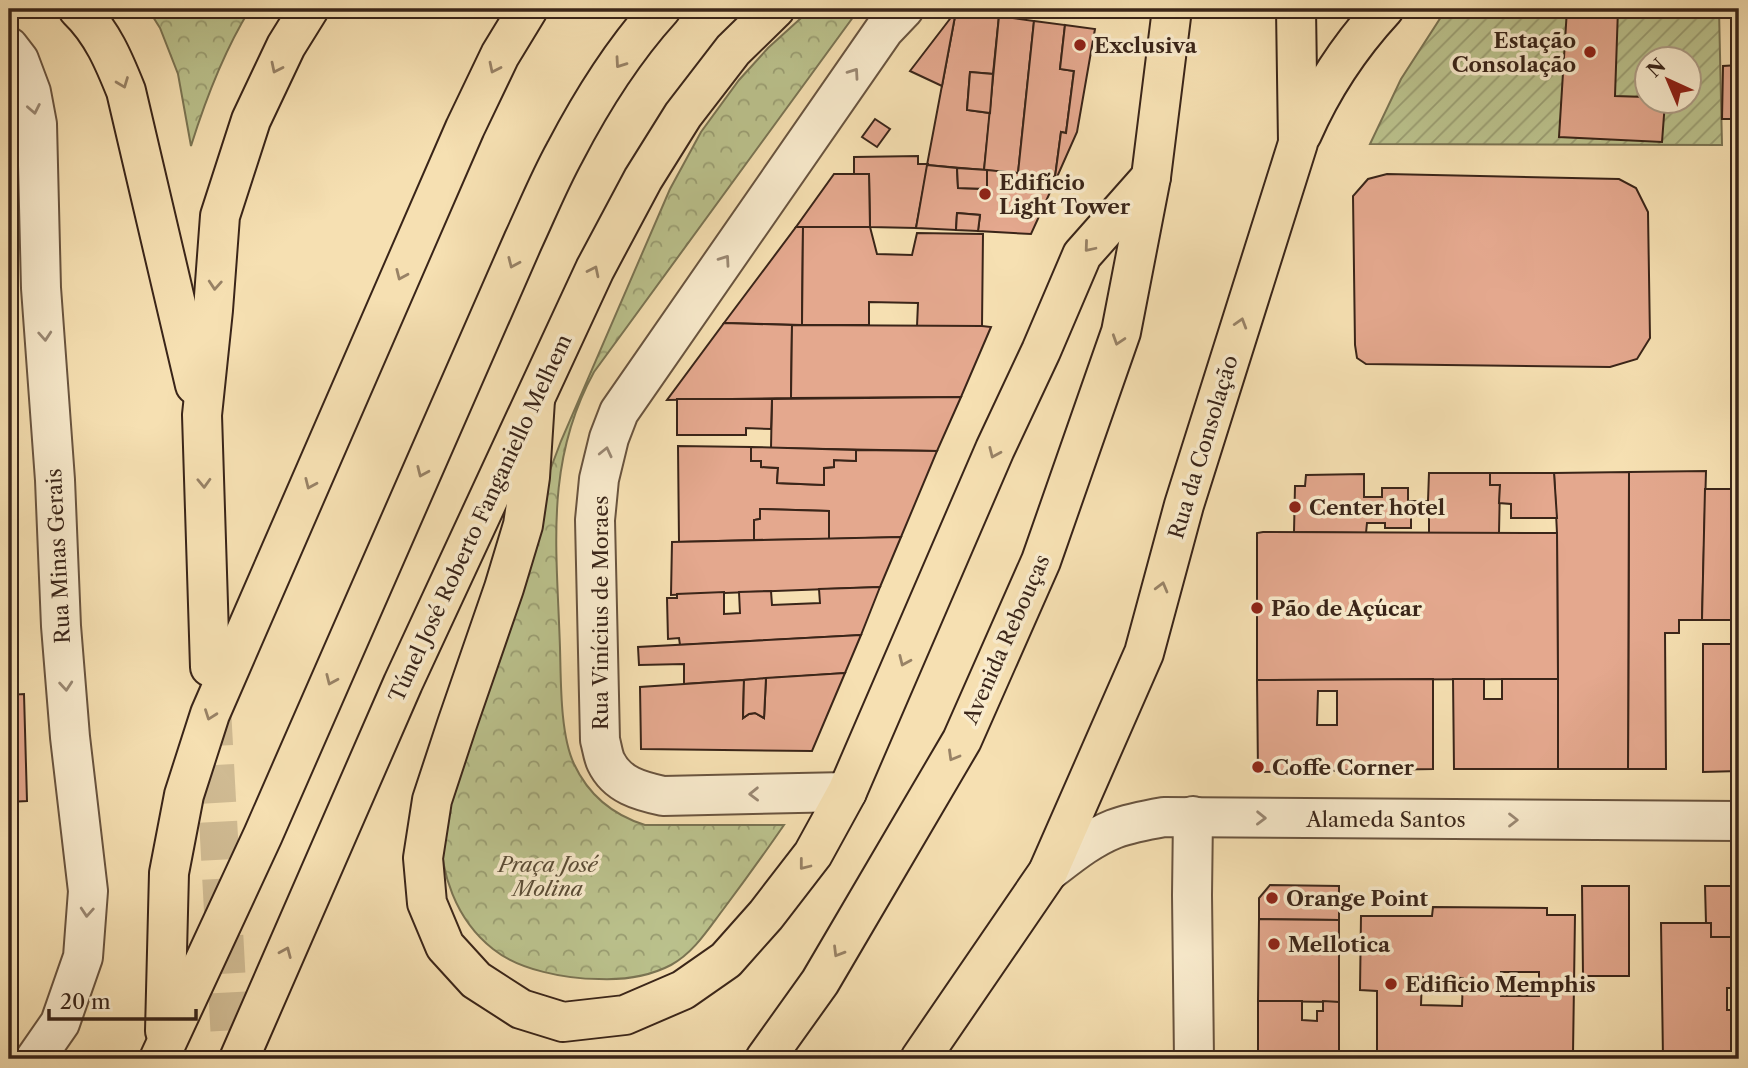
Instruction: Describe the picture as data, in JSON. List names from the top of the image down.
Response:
{
  "streets": {
    "main road": ["Rua da Consolação", "Túnel José Roberto Fanganiello Melhem", "Avenida Rebouças"],
    "street": ["Rua Minas Gerais", "Rua Vinícius de Moraes", "Alameda Santos"]
  },
  "crossings": [
    ["Rua da Consolação", "Alameda Santos"]
  ],
  "one_way": ["Rua Minas Gerais", "Alameda Santos"],
  "parks": ["Praça José Molina"],
  "places": [
    "Exclusiva",
    "Estação Consolação",
    "Edifício Light Tower",
    "Center hotel",
    "Pão de Açúcar",
    "Coffe Corner",
    "Orange Point",
    "Mellotica",
    "Edificio Memphis"
  ],
  "scale_bar": "20 m",
  "north": "top left"
}
